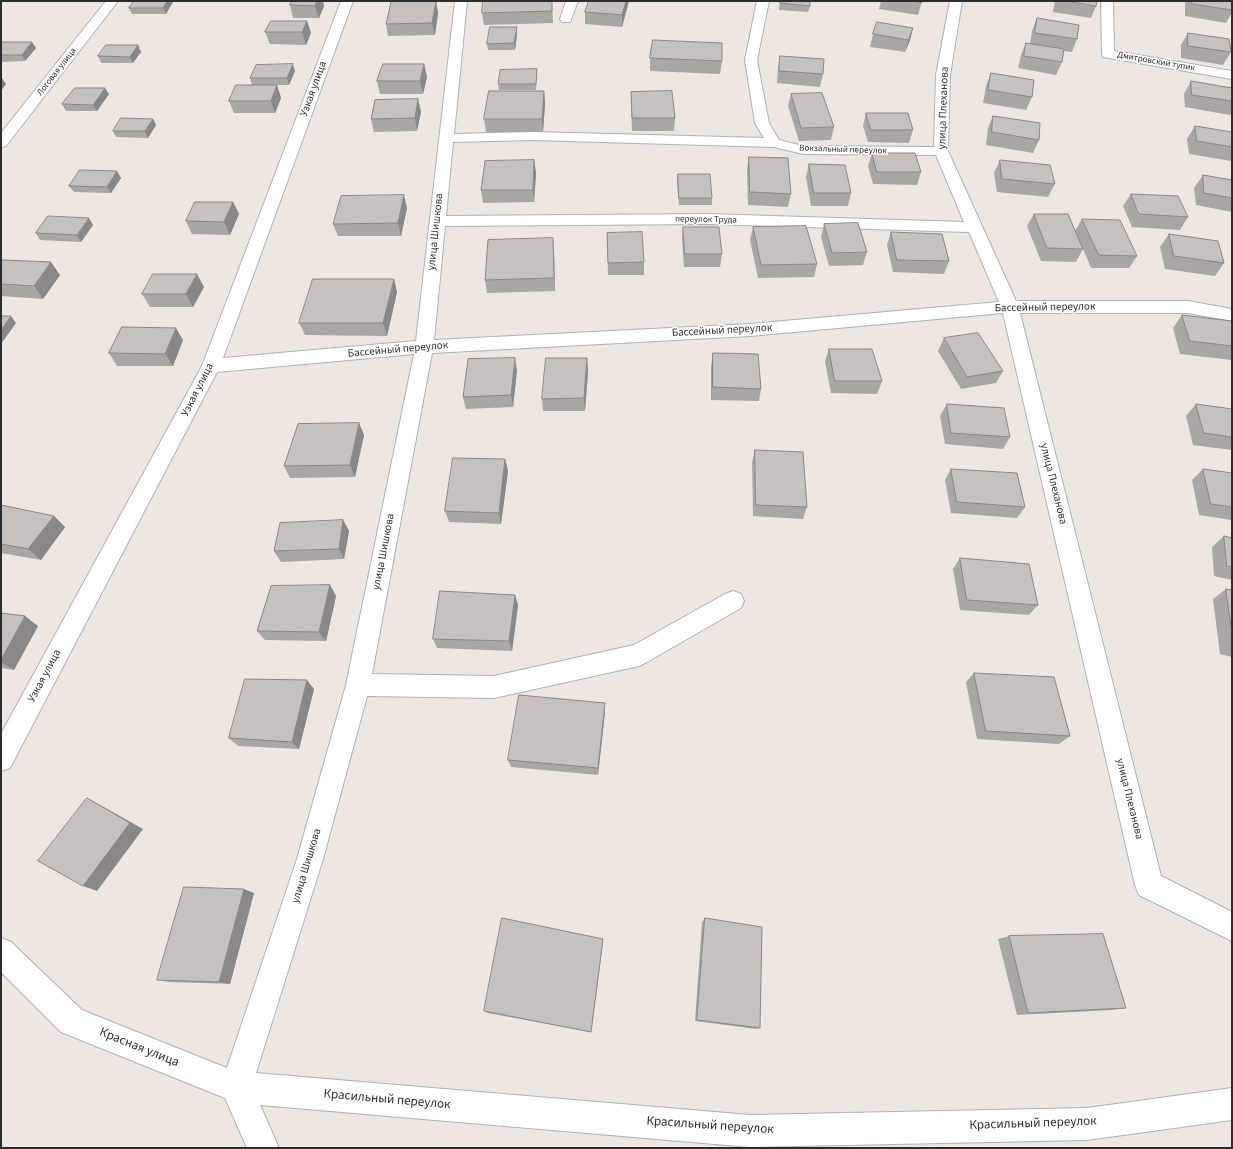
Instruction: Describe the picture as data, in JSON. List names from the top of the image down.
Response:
{
  "streets": {
    "street": [
      "Дмитровский тупик",
      "Логовая улица",
      "Узкая улица",
      "улица Плеханова",
      "Вокзальный переулок",
      "переулок Труда",
      "улица Шишкова",
      "Бассейный переулок",
      "Красная улица",
      "Красильный переулок"
    ]
  },
  "crossings": [
    ["Узкая улица", "Бассейный переулок"],
    ["улица Плеханова", "Вокзальный переулок"],
    ["улица Плеханова", "переулок Труда"],
    ["улица Плеханова", "Бассейный переулок"],
    ["Вокзальный переулок", "улица Шишкова"],
    ["переулок Труда", "улица Шишкова"],
    ["улица Шишкова", "Бассейный переулок"],
    ["улица Шишкова", "Красная улица"],
    ["улица Шишкова", "Красильный переулок"],
    ["Красная улица", "Красильный переулок"]
  ]
}
